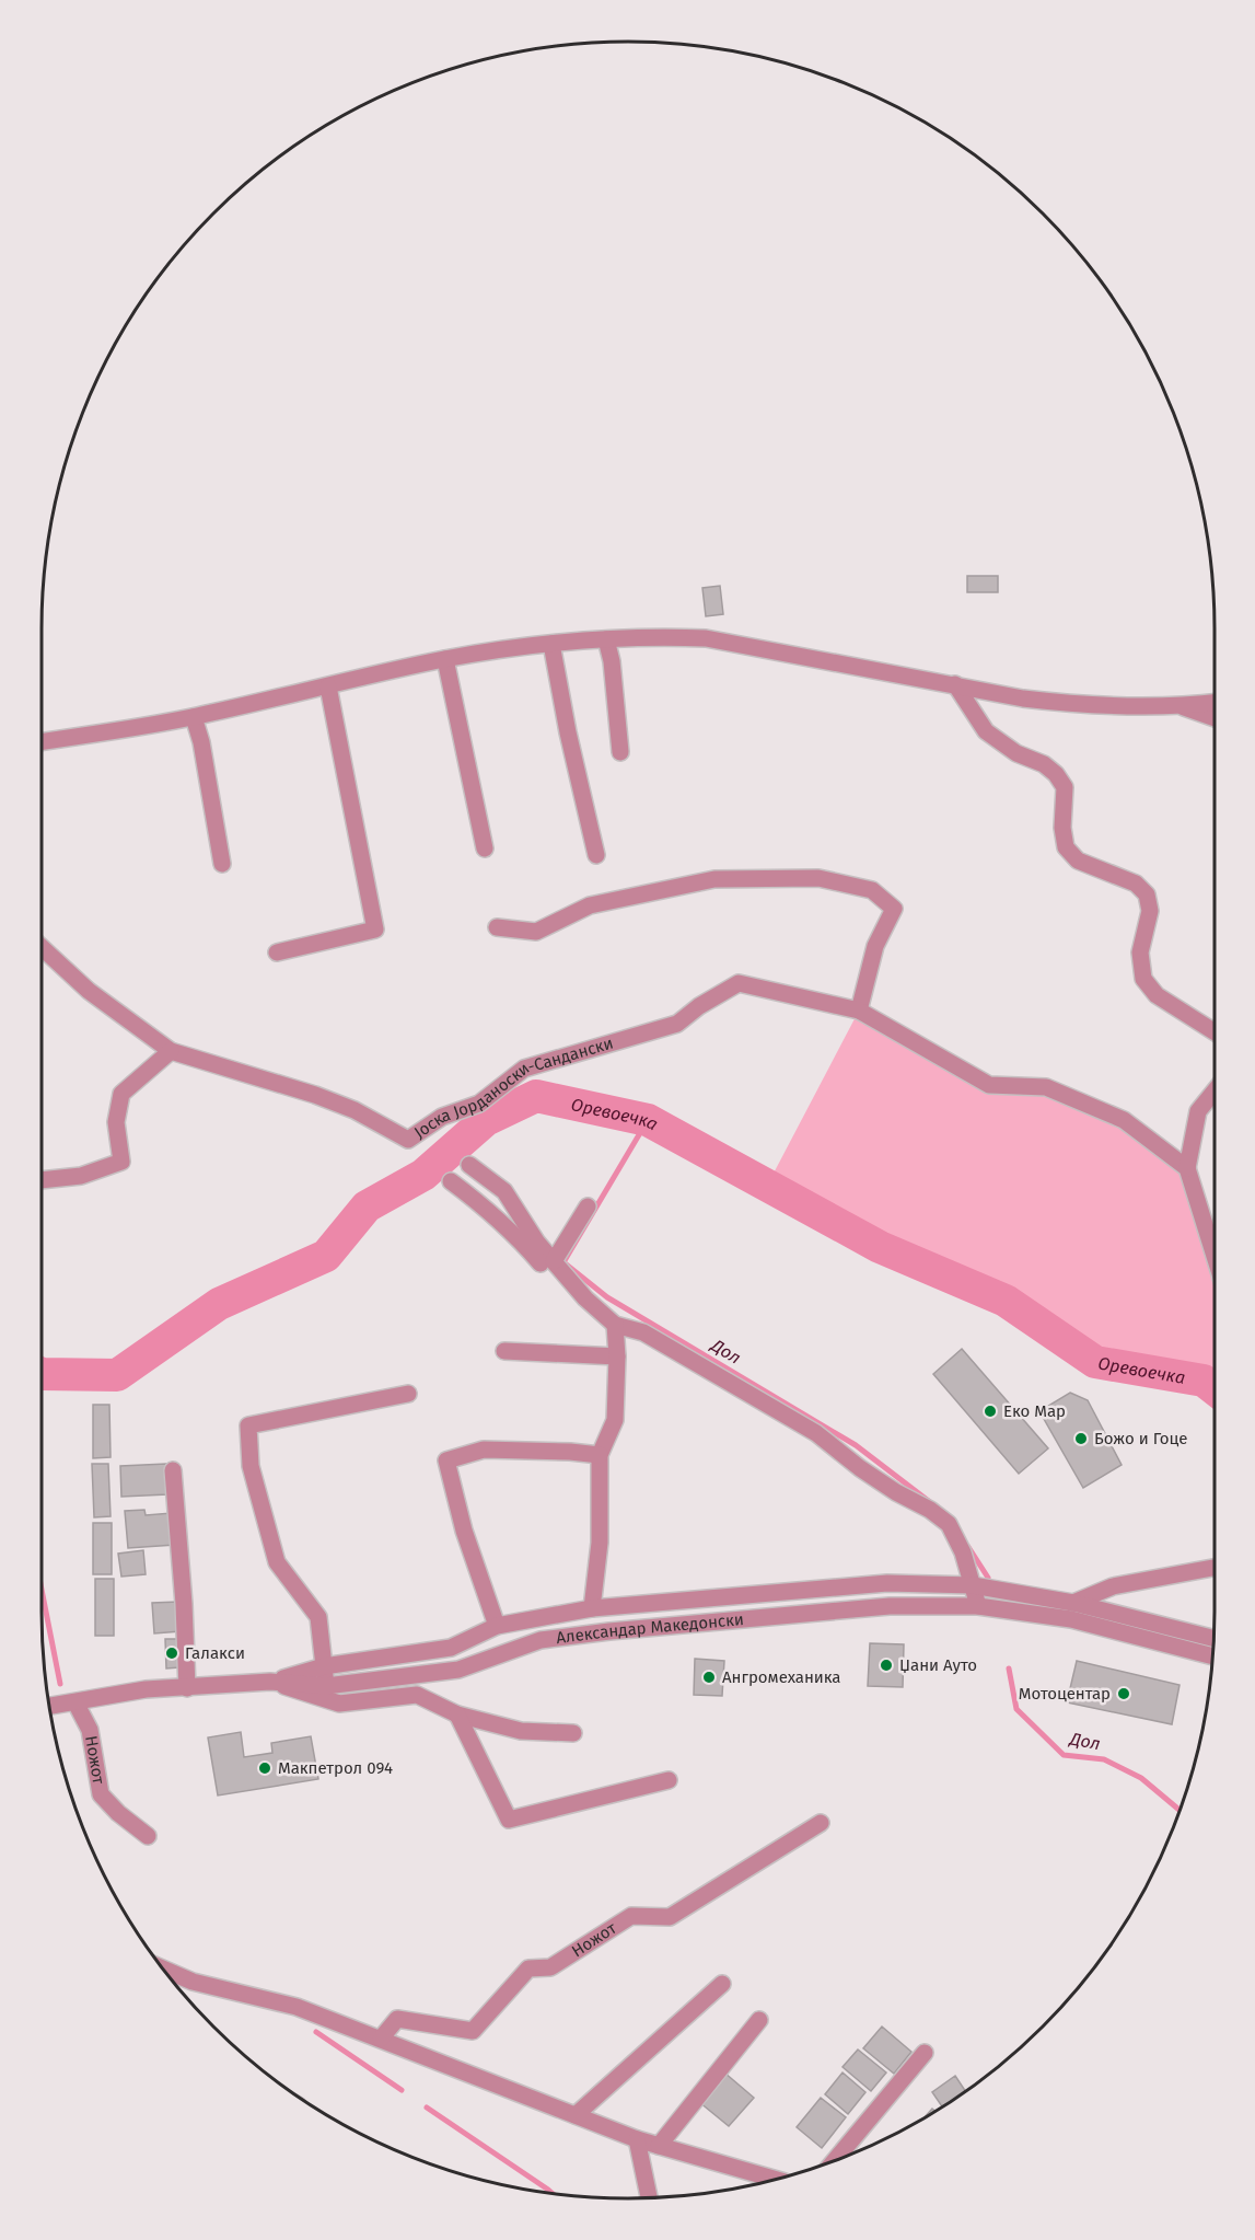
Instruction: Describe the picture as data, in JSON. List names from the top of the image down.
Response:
{
  "streets": {
    "street": ["Јоска Јорданоски-Сандански", "Александар Македонски", "Ножот"]
  },
  "crossings": [
    ["Александар Македонски", "Ножот"]
  ],
  "water": ["Оревоечка", "Дол"],
  "places": [
    "Еко Мар",
    "Божо и Гоце",
    "Галакси",
    "Џани Ауто",
    "Ангромеханика",
    "Мотоцентар",
    "Макпетрол 094"
  ]
}
